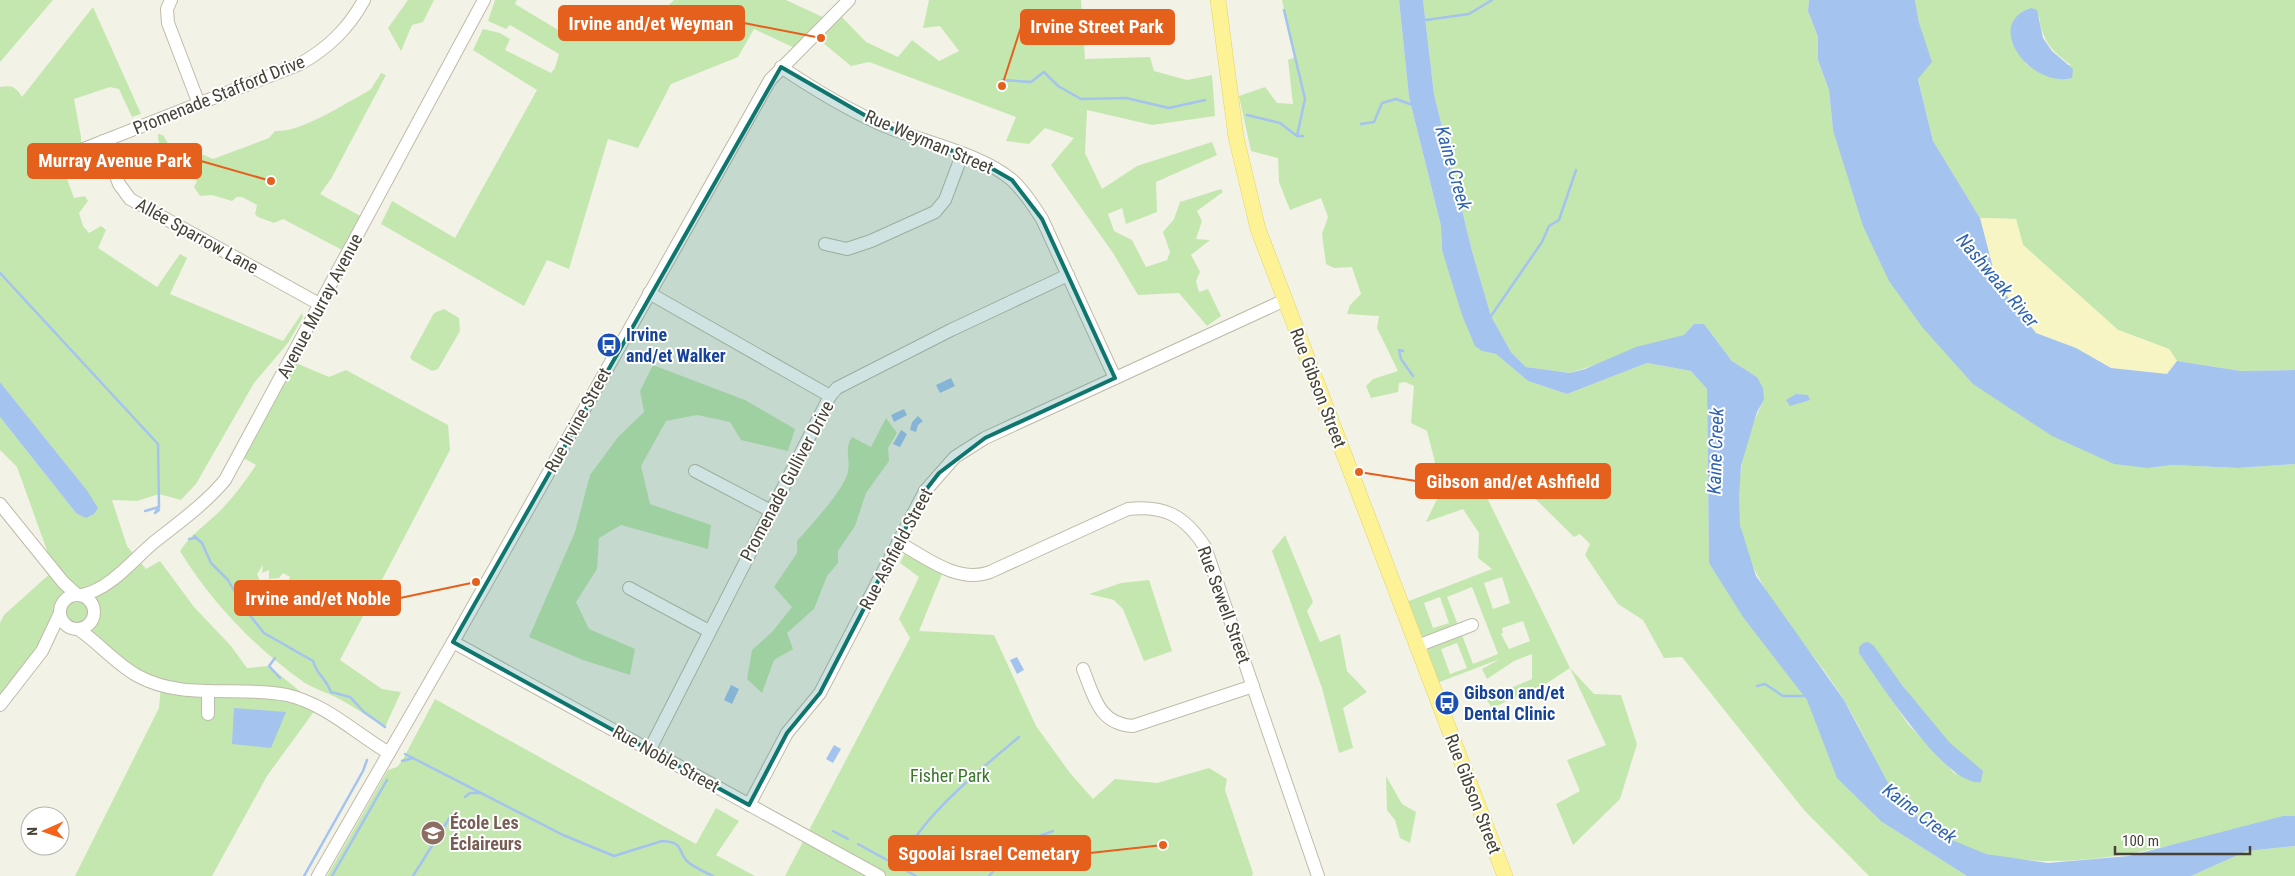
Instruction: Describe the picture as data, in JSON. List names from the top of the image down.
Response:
{
  "streets": {
    "main road": ["Rue Gibson Street"],
    "street": [
      "Promenade Stafford Drive",
      "Rue Weyman Street",
      "Allée Sparrow Lane",
      "Avenue Murray Avenue",
      "Rue Irvine Street",
      "Promenade Gulliver Drive",
      "Rue Ashfield Street",
      "Rue Sewell Street",
      "Rue Noble Street"
    ]
  },
  "crossings": [
    ["Promenade Stafford Drive", "Allée Sparrow Lane"],
    ["Rue Weyman Street", "Rue Irvine Street"],
    ["Rue Weyman Street", "Promenade Gulliver Drive"],
    ["Rue Weyman Street", "Rue Ashfield Street"],
    ["Allée Sparrow Lane", "Avenue Murray Avenue"],
    ["Rue Gibson Street", "Rue Ashfield Street"],
    ["Rue Irvine Street", "Rue Noble Street"],
    ["Promenade Gulliver Drive", "Rue Noble Street"],
    ["Rue Ashfield Street", "Rue Sewell Street"],
    ["Rue Ashfield Street", "Rue Noble Street"]
  ],
  "water": ["Kaine Creek", "Nashwaak River"],
  "parks": ["Fisher Park"],
  "places": {
    "other": [
      "Irvine and/et Weyman",
      "Irvine Street Park",
      "Murray Avenue Park",
      "Gibson and/et Ashfield",
      "Irvine and/et Noble",
      "Sgoolai Israel Cemetary"
    ],
    "bus stop": ["Irvine and/et Walker", "Gibson and/et Dental Clinic"],
    "school or university": ["École Les Éclaireurs"]
  },
  "scale_bar": "100 m",
  "north": "left"
}
